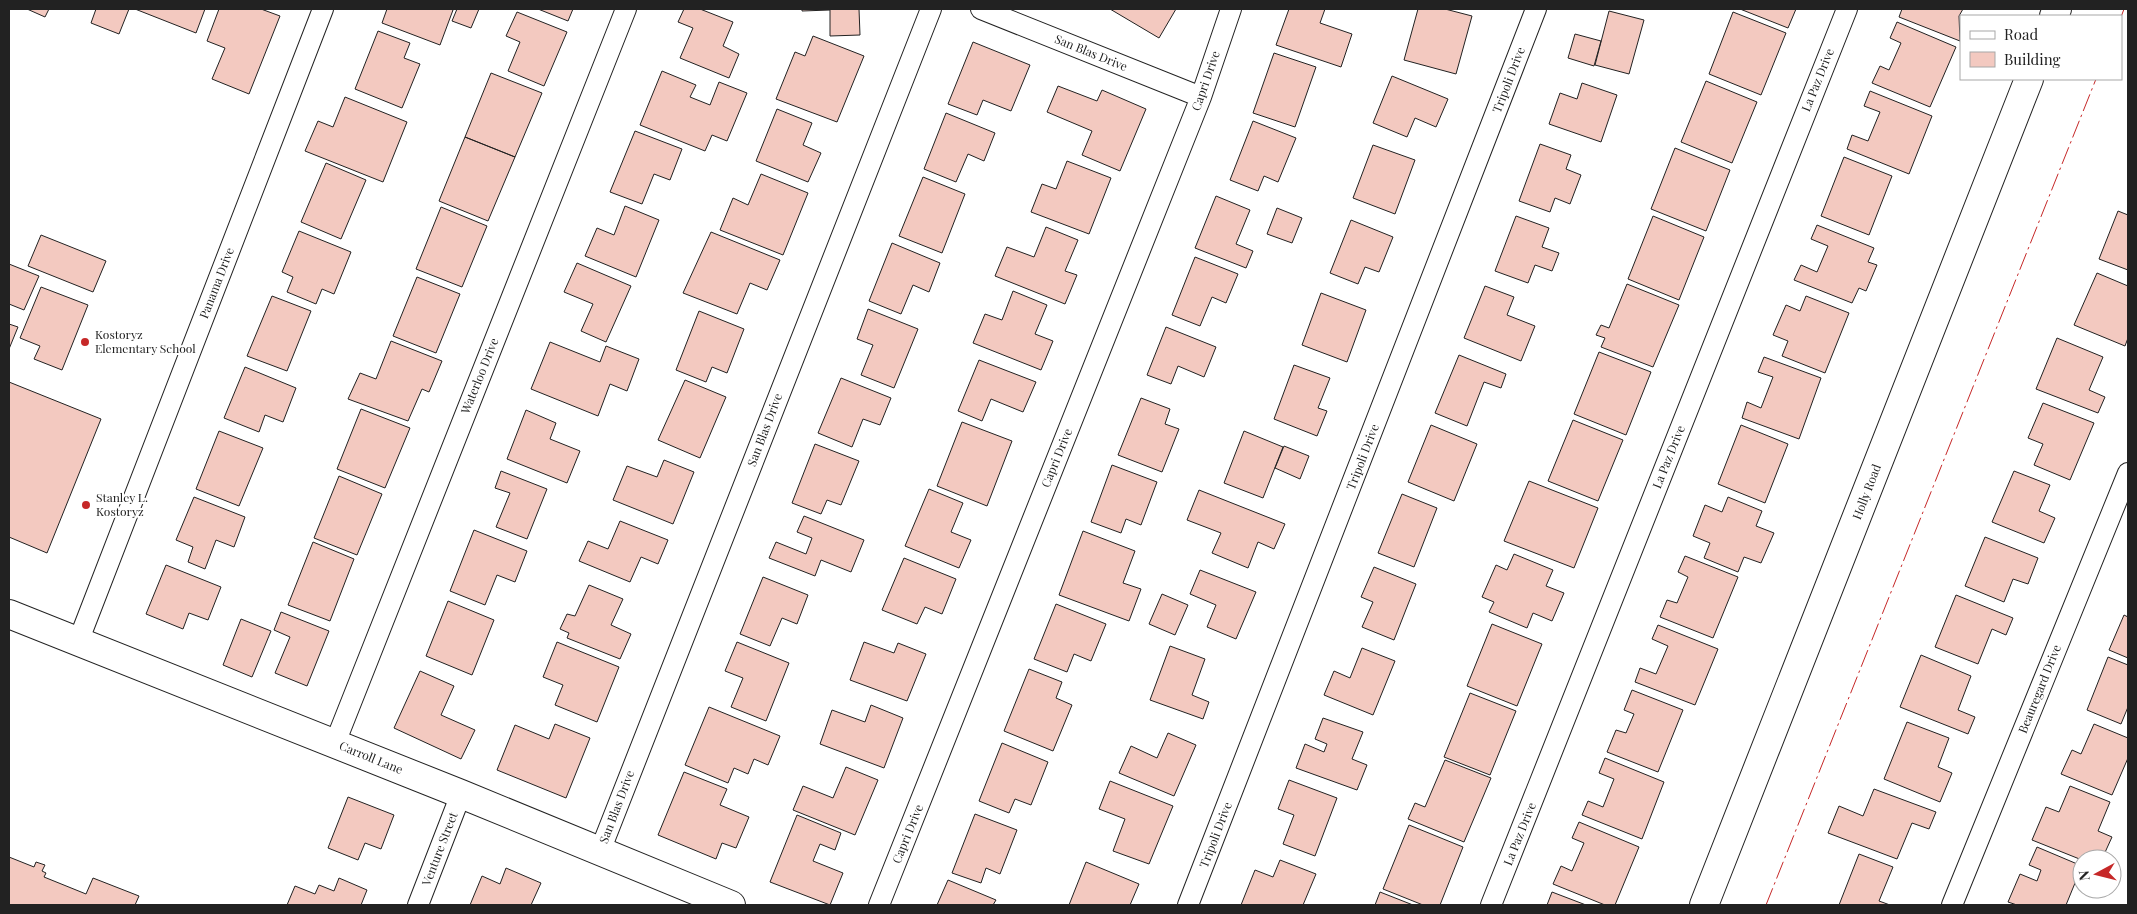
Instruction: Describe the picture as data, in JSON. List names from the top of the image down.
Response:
{
  "streets": {
    "main road": ["Holly Road", "Carroll Lane"],
    "street": [
      "San Blas Drive",
      "Tripoli Drive",
      "La Paz Drive",
      "Capri Drive",
      "Panama Drive",
      "Waterloo Drive",
      "Beauregard Drive",
      "Venture Street"
    ]
  },
  "crossings": [
    ["San Blas Drive", "Capri Drive"],
    ["San Blas Drive", "Carroll Lane"],
    ["Panama Drive", "Carroll Lane"],
    ["Waterloo Drive", "Carroll Lane"],
    ["Carroll Lane", "Venture Street"]
  ],
  "places": ["Kostoryz Elementary School", "Stanley L. Kostoryz"],
  "legend": ["Road", "Building"],
  "north": "left"
}
